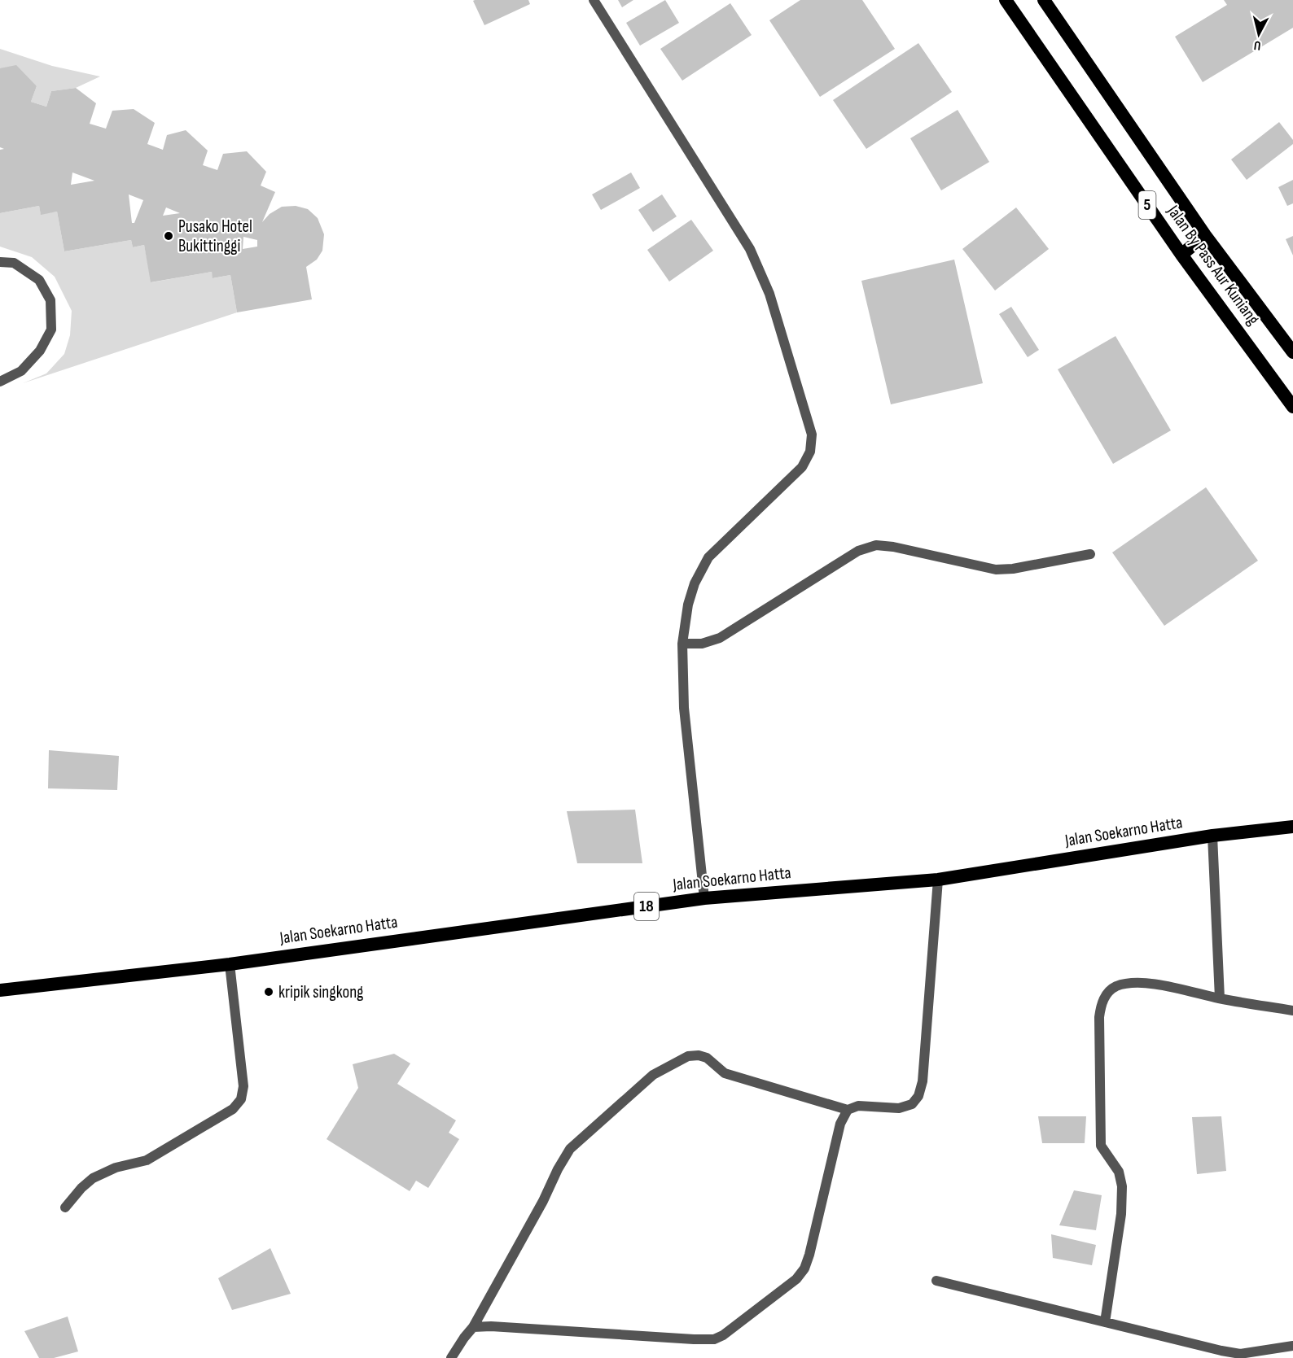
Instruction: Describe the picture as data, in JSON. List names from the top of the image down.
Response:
{
  "streets": {
    "highway": [
      "5",
      "Jalan By Pass Aur Kuniang",
      "Jalan Soekarno Hatta",
      "18"
    ]
  },
  "places": ["Pusako Hotel Bukittinggi", "kripik singkong"],
  "north": "bottom"
}
